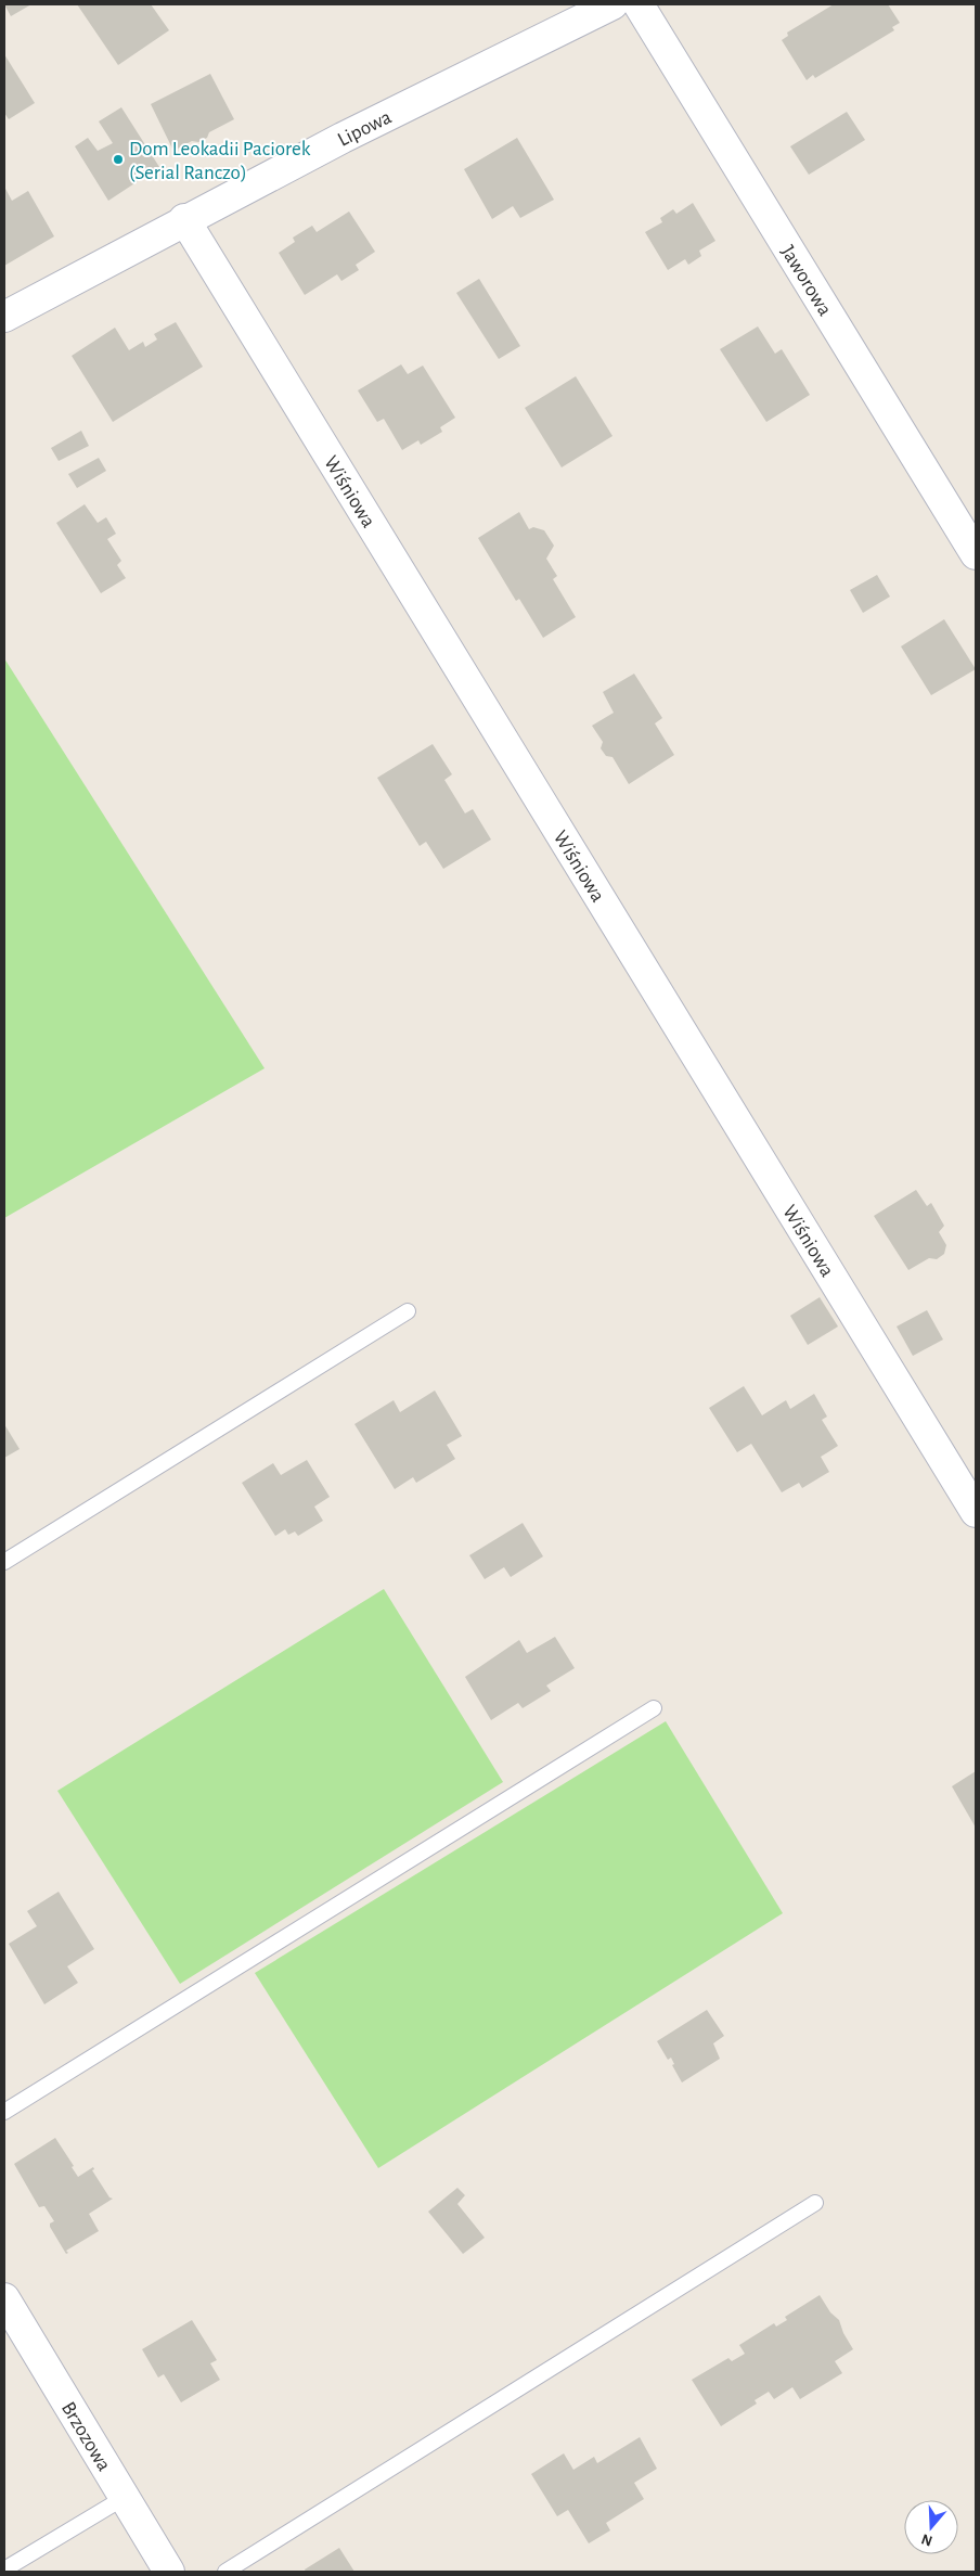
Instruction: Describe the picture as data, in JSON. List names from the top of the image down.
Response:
{
  "streets": {
    "street": [
      "Lipowa",
      "Jaworowa",
      "Wiśniowa",
      "Brzozowa"
    ]
  },
  "crossings": [
    ["Lipowa", "Wiśniowa"]
  ],
  "places": ["Dom Leokadii Paciorek (Serial Ranczo)"],
  "north": "bottom"
}
